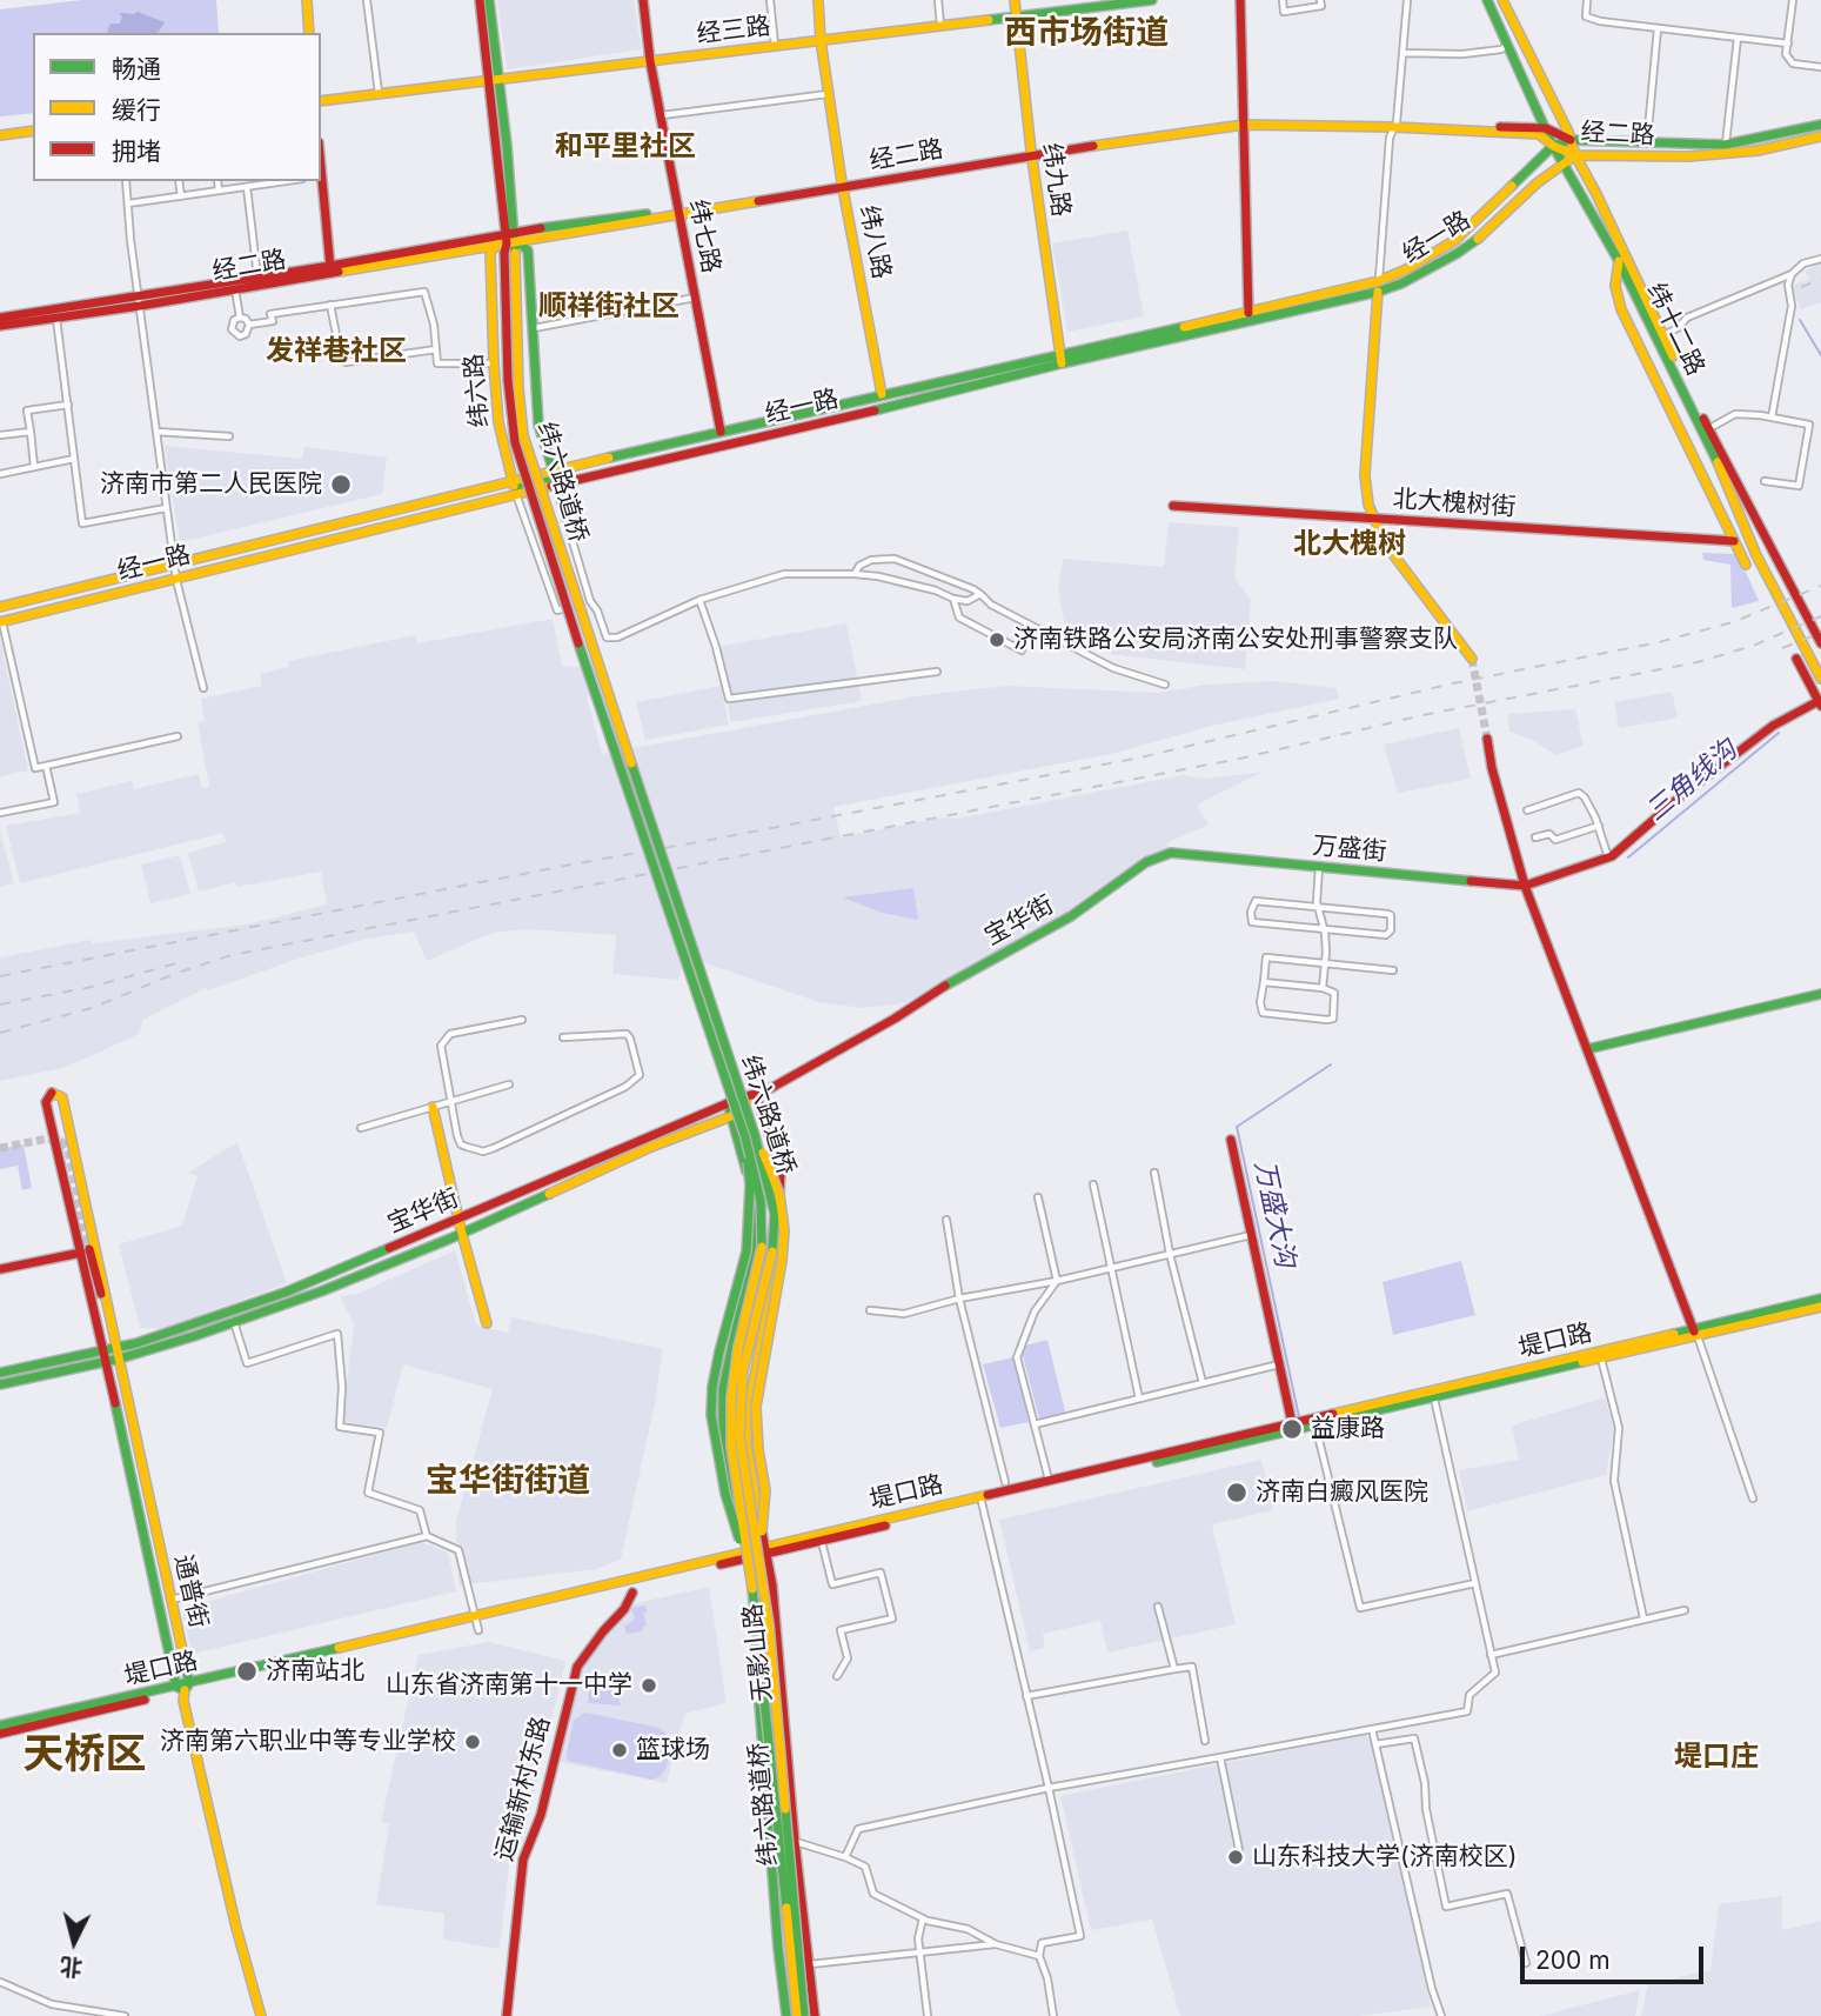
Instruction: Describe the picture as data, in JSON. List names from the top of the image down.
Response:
{
  "streets": {
    "main road": [
      "经三路",
      "经二路",
      "纬九路",
      "纬七路",
      "经一路",
      "纬八路",
      "纬十二路",
      "纬六路",
      "纬六路道桥",
      "北大槐树街",
      "万盛街",
      "宝华街",
      "堤口路",
      "通普街",
      "无影山路",
      "运输新村东路"
    ]
  },
  "crossings": [
    ["经三路", "纬九路"],
    ["经三路", "纬七路"],
    ["经三路", "纬八路"],
    ["经三路", "纬六路"],
    ["经二路", "纬九路"],
    ["经二路", "纬七路"],
    ["经二路", "经一路"],
    ["经二路", "纬八路"],
    ["经二路", "纬十二路"],
    ["经二路", "纬六路"],
    ["经二路", "纬六路道桥"],
    ["纬九路", "经一路"],
    ["纬七路", "经一路"],
    ["经一路", "纬八路"],
    ["经一路", "纬十二路"],
    ["经一路", "纬六路"],
    ["纬六路", "纬六路道桥"],
    ["万盛街", "宝华街"],
    ["宝华街", "通普街"],
    ["堤口路", "通普街"],
    ["堤口路", "无影山路"]
  ],
  "districts": [
    "西市场街道",
    "和平里社区",
    "顺祥街社区",
    "发祥巷社区",
    "北大槐树",
    "宝华街街道",
    "天桥区",
    "堤口庄"
  ],
  "water": ["三角线沟", "万盛大沟"],
  "places": [
    "济南市第二人民医院",
    "济南铁路公安局济南公安处刑事警察支队",
    "益康路",
    "济南白癜风医院",
    "济南站北",
    "山东省济南第十一中学",
    "济南第六职业中等专业学校",
    "篮球场",
    "山东科技大学(济南校区)"
  ],
  "legend": ["畅通", "缓行", "拥堵"],
  "scale_bar": "200 m",
  "north": "bottom"
}
